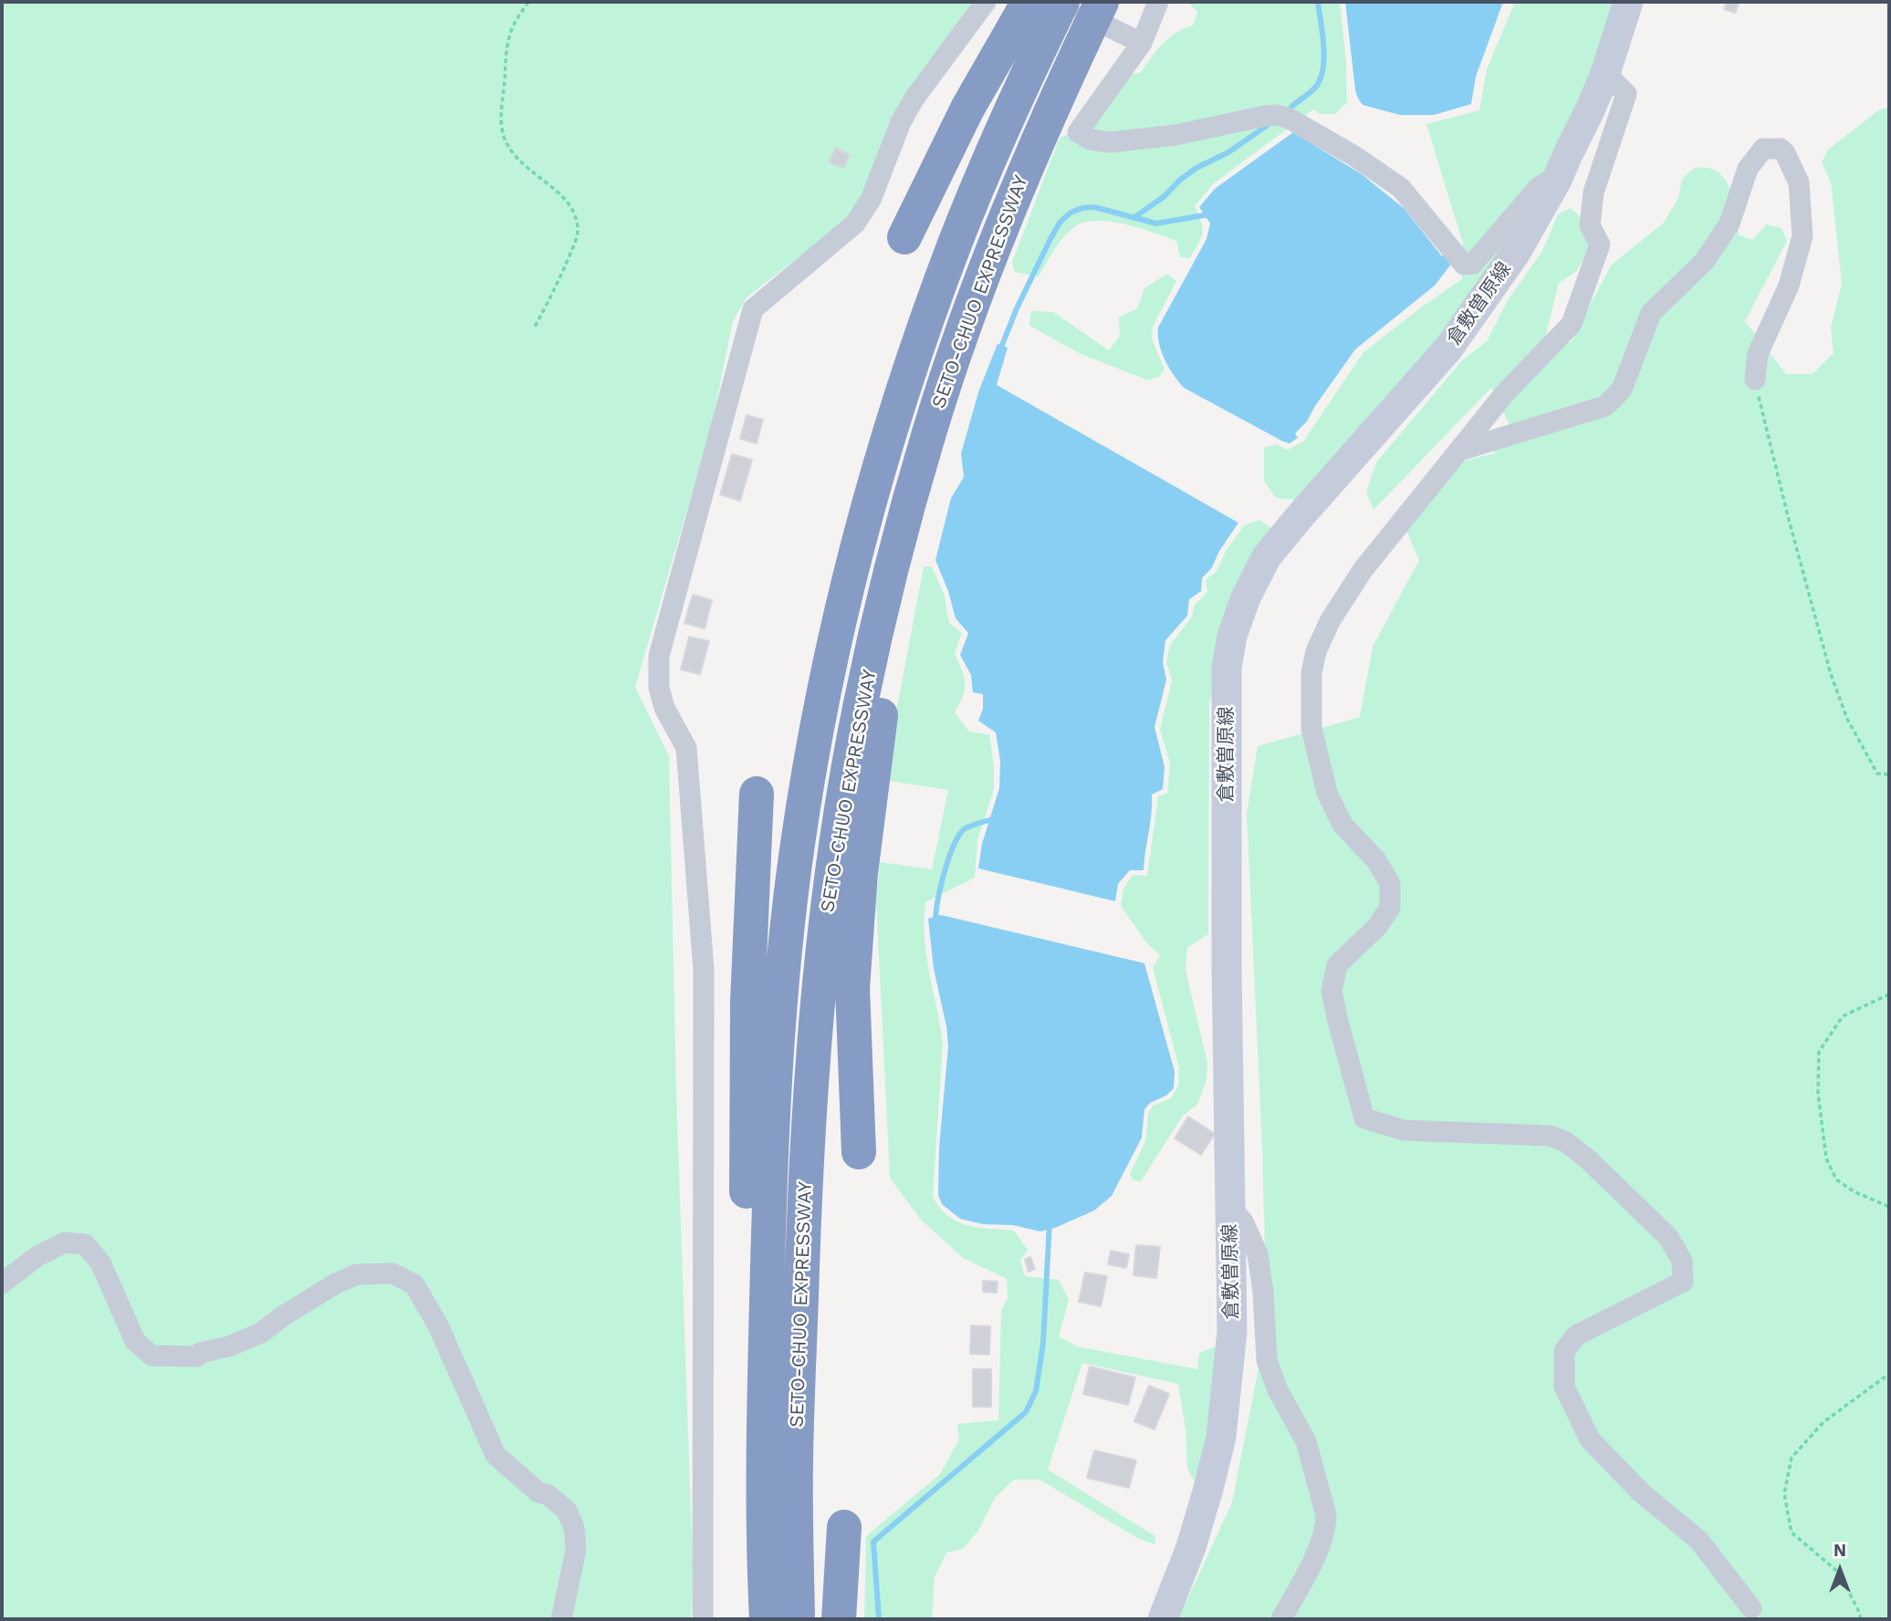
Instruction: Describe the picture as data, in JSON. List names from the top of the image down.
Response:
{
  "streets": {
    "highway": ["SETO-CHUO EXPRESSWAY"],
    "street": ["倉敷曽原線"]
  },
  "north": "top"
}
